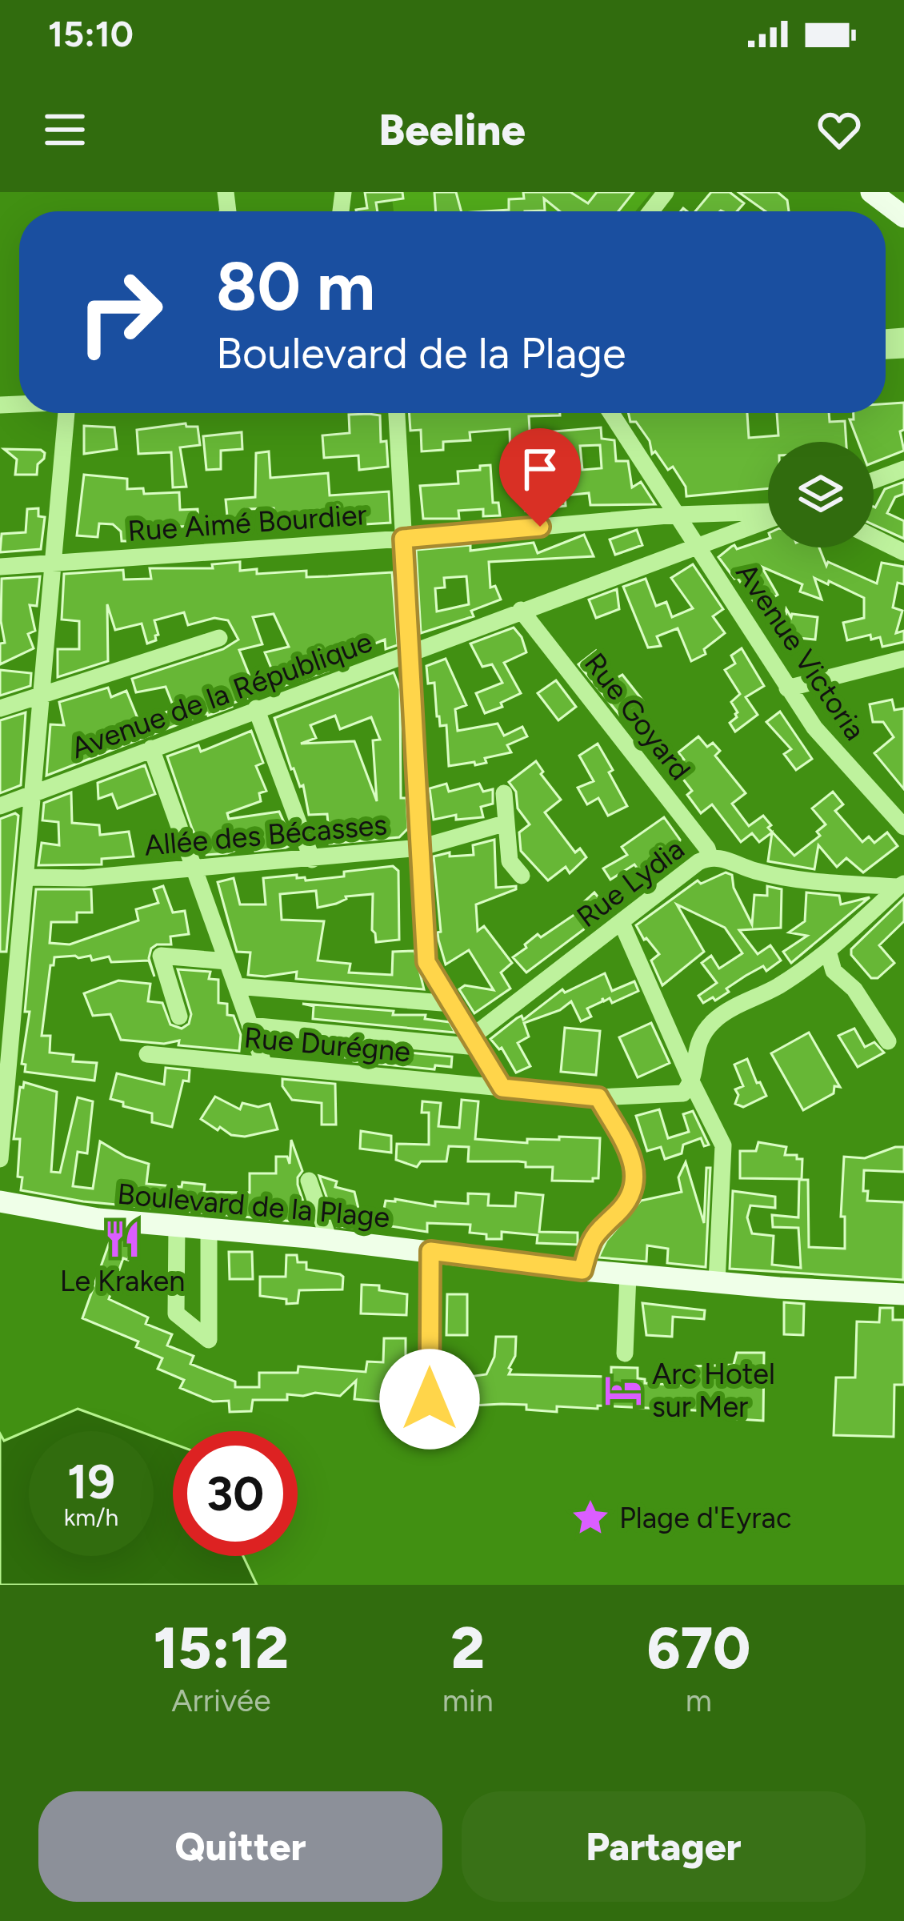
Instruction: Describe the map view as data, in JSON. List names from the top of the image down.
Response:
{
  "streets": {
    "main road": ["Boulevard de la Plage"],
    "street": [
      "Rue Aimé Bourdier",
      "Avenue Victoria",
      "Avenue de la République",
      "Rue Goyard",
      "Allée des Bécasses",
      "Rue Lydia",
      "Rue Durégne"
    ]
  },
  "crossings": [
    ["Rue Aimé Bourdier", "Avenue Victoria"],
    ["Avenue Victoria", "Avenue de la République"],
    ["Avenue de la République", "Rue Goyard"],
    ["Rue Goyard", "Rue Lydia"]
  ],
  "places": {
    "restaurant": ["Le Kraken"],
    "hotel": ["Arc Hotel sur Mer"],
    "place": ["Plage d'Eyrac"]
  },
  "page": {
    "status": "15:10",
    "header": "Beeline",
    "turn": ["80 m", "Boulevard de la Plage"],
    "speed": "19 km/h",
    "limit": "30",
    "eta": [
      "15:12",
      "Arrivée",
      "2",
      "min",
      "670",
      "m"
    ],
    "buttons": ["Quitter", "Partager"]
  }
}
